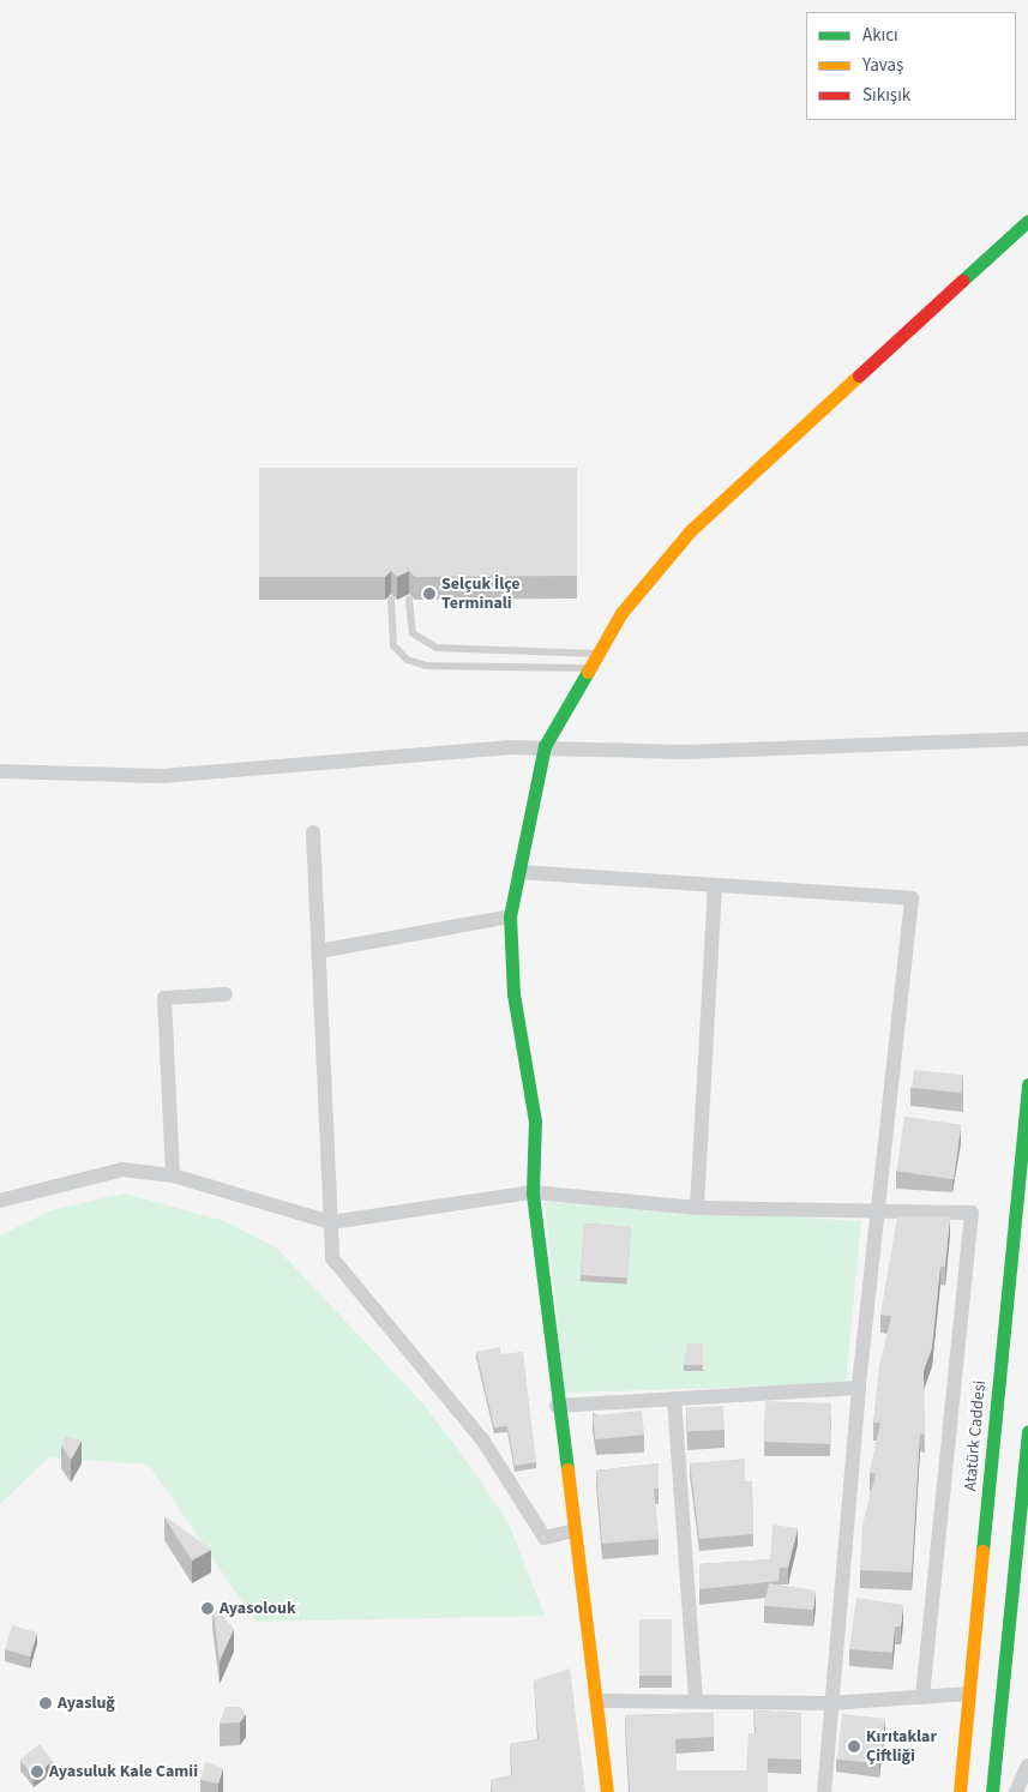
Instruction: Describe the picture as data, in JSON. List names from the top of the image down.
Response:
{
  "streets": {
    "main road": ["Atatürk Caddesi"]
  },
  "places": [
    "Selçuk İlçe Terminali",
    "Ayasolouk",
    "Ayasluğ",
    "Kırıtaklar Çiftliği",
    "Ayasuluk Kale Camii"
  ],
  "legend": ["Akıcı", "Yavaş", "Sıkışık"]
}
